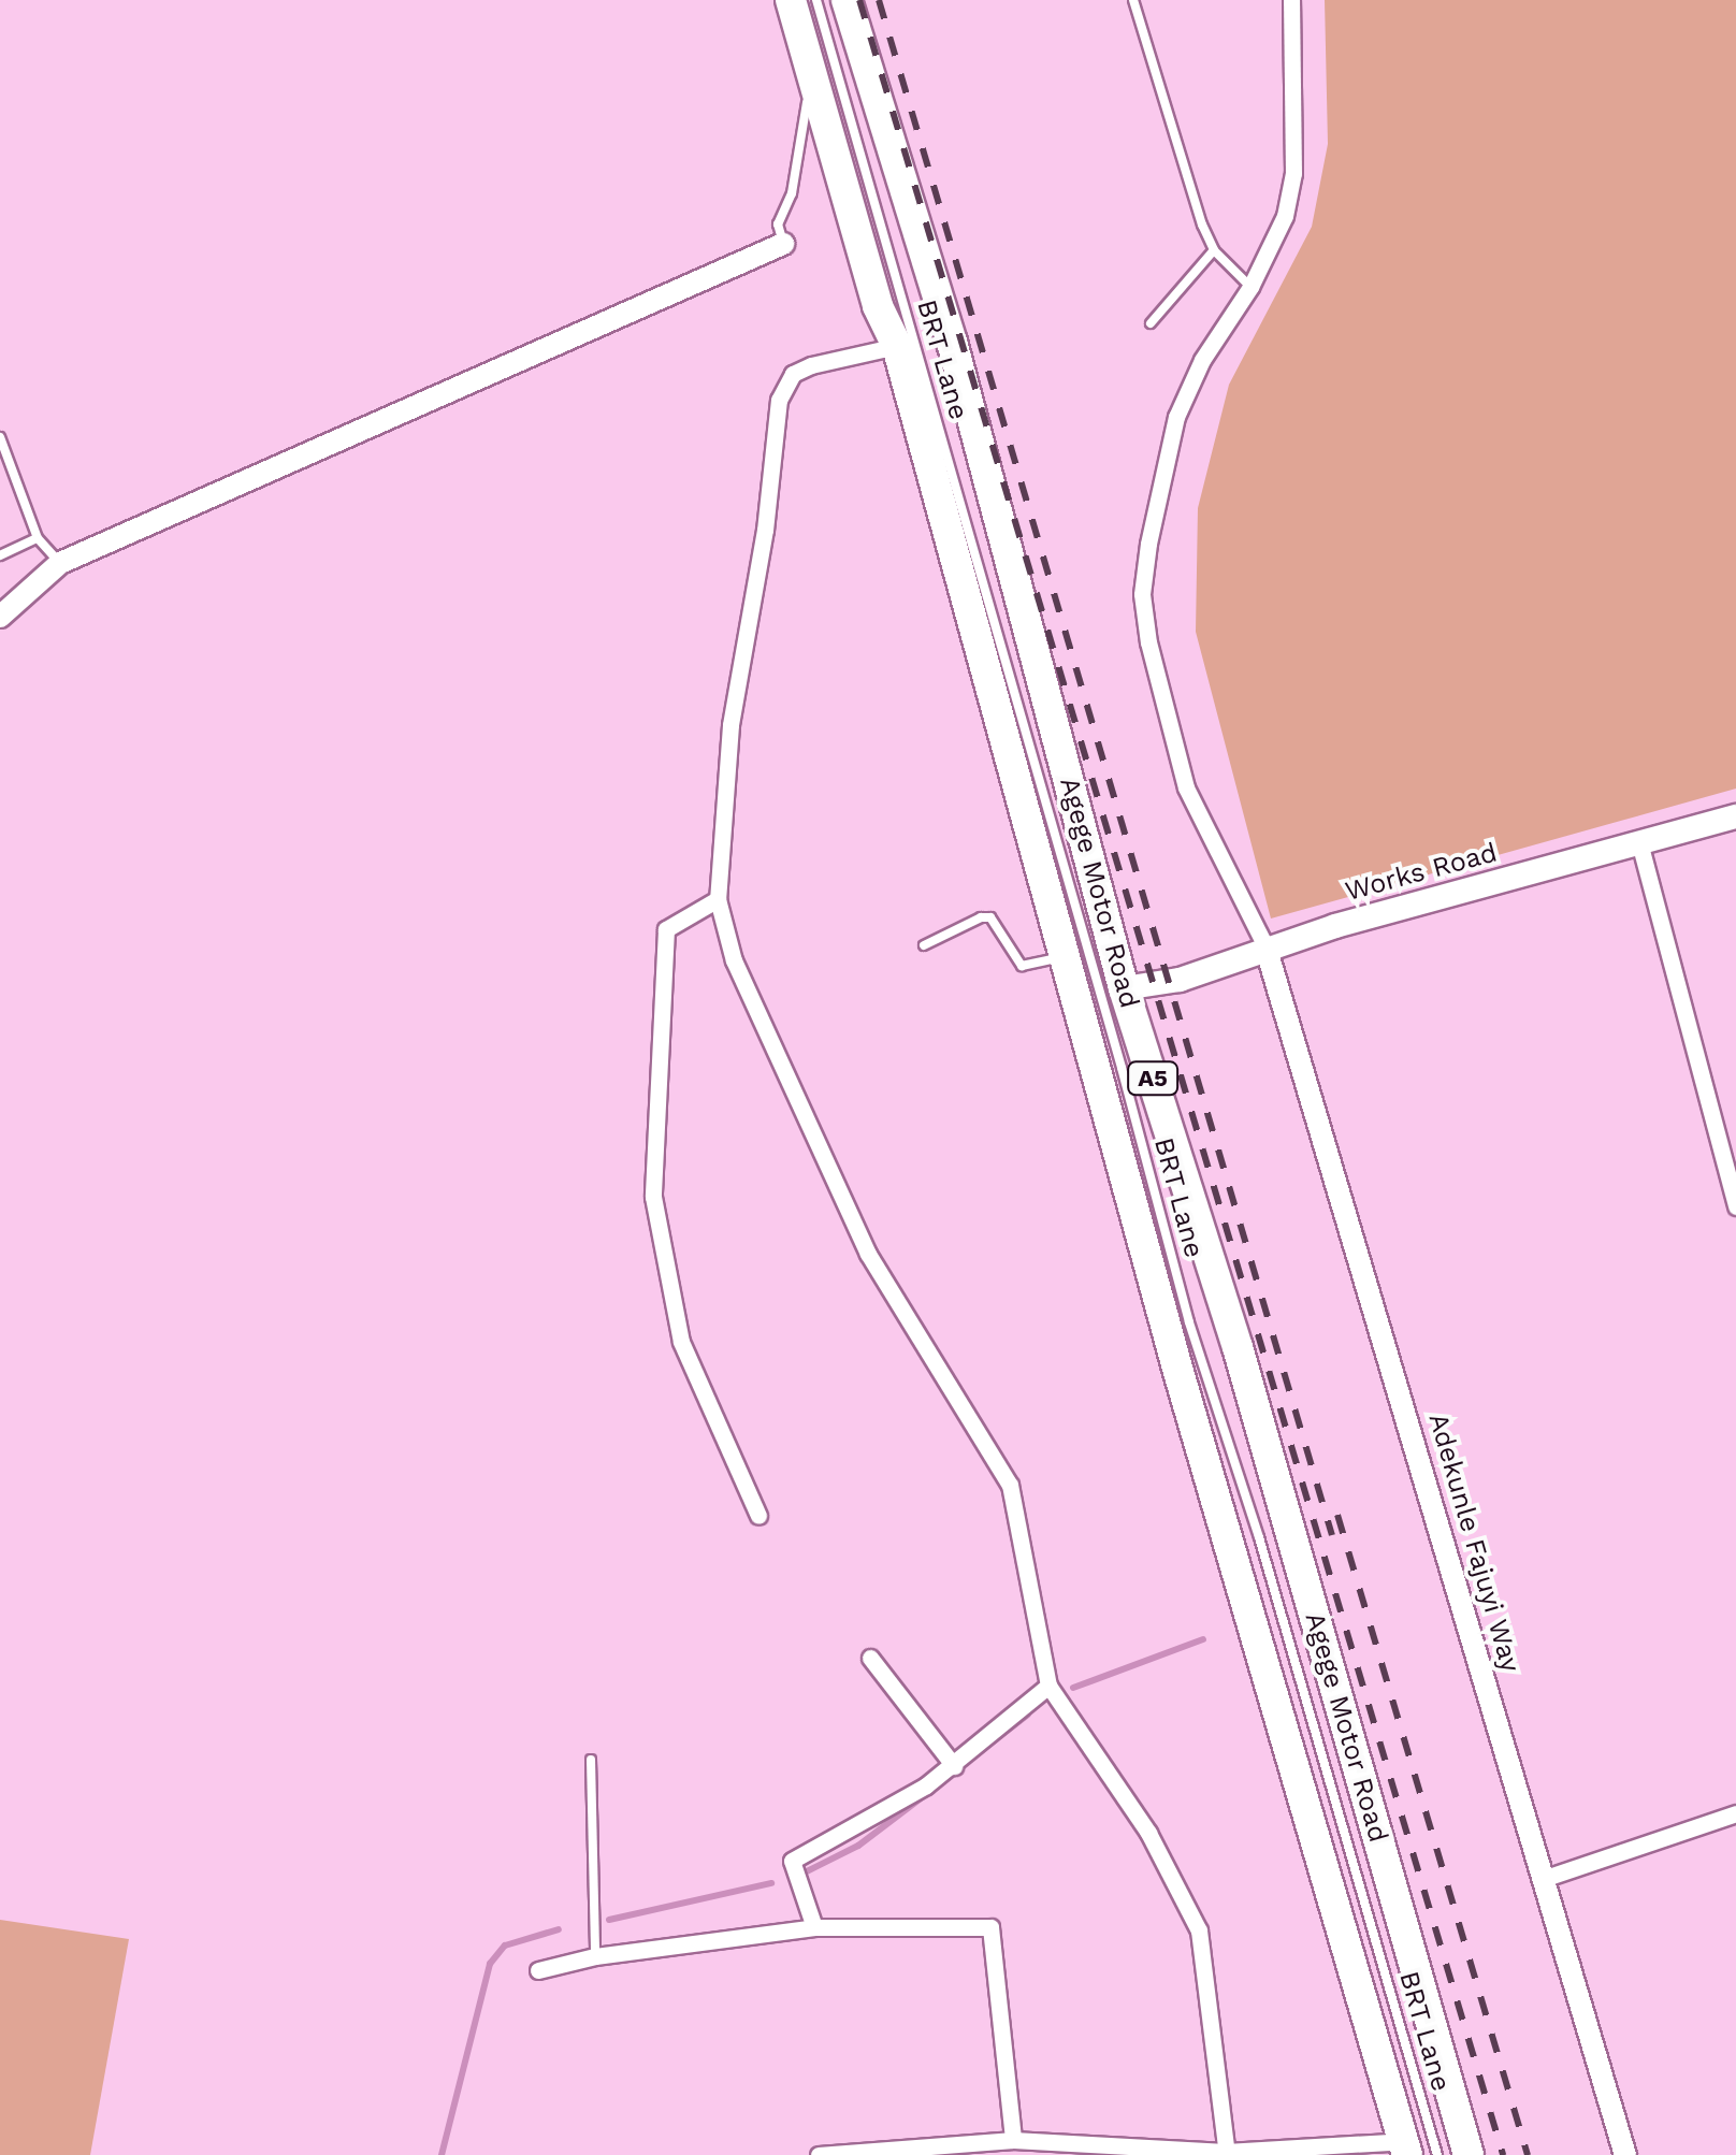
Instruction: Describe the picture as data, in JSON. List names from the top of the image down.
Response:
{
  "streets": {
    "highway": ["Agege Motor Road", "A5"],
    "main road": ["Works Road"],
    "street": ["Adekunle Fajuyi Way"],
    "lane": ["BRT Lane"]
  },
  "crossings": [
    ["Works Road", "Agege Motor Road"],
    ["Works Road", "Adekunle Fajuyi Way"]
  ]
}
